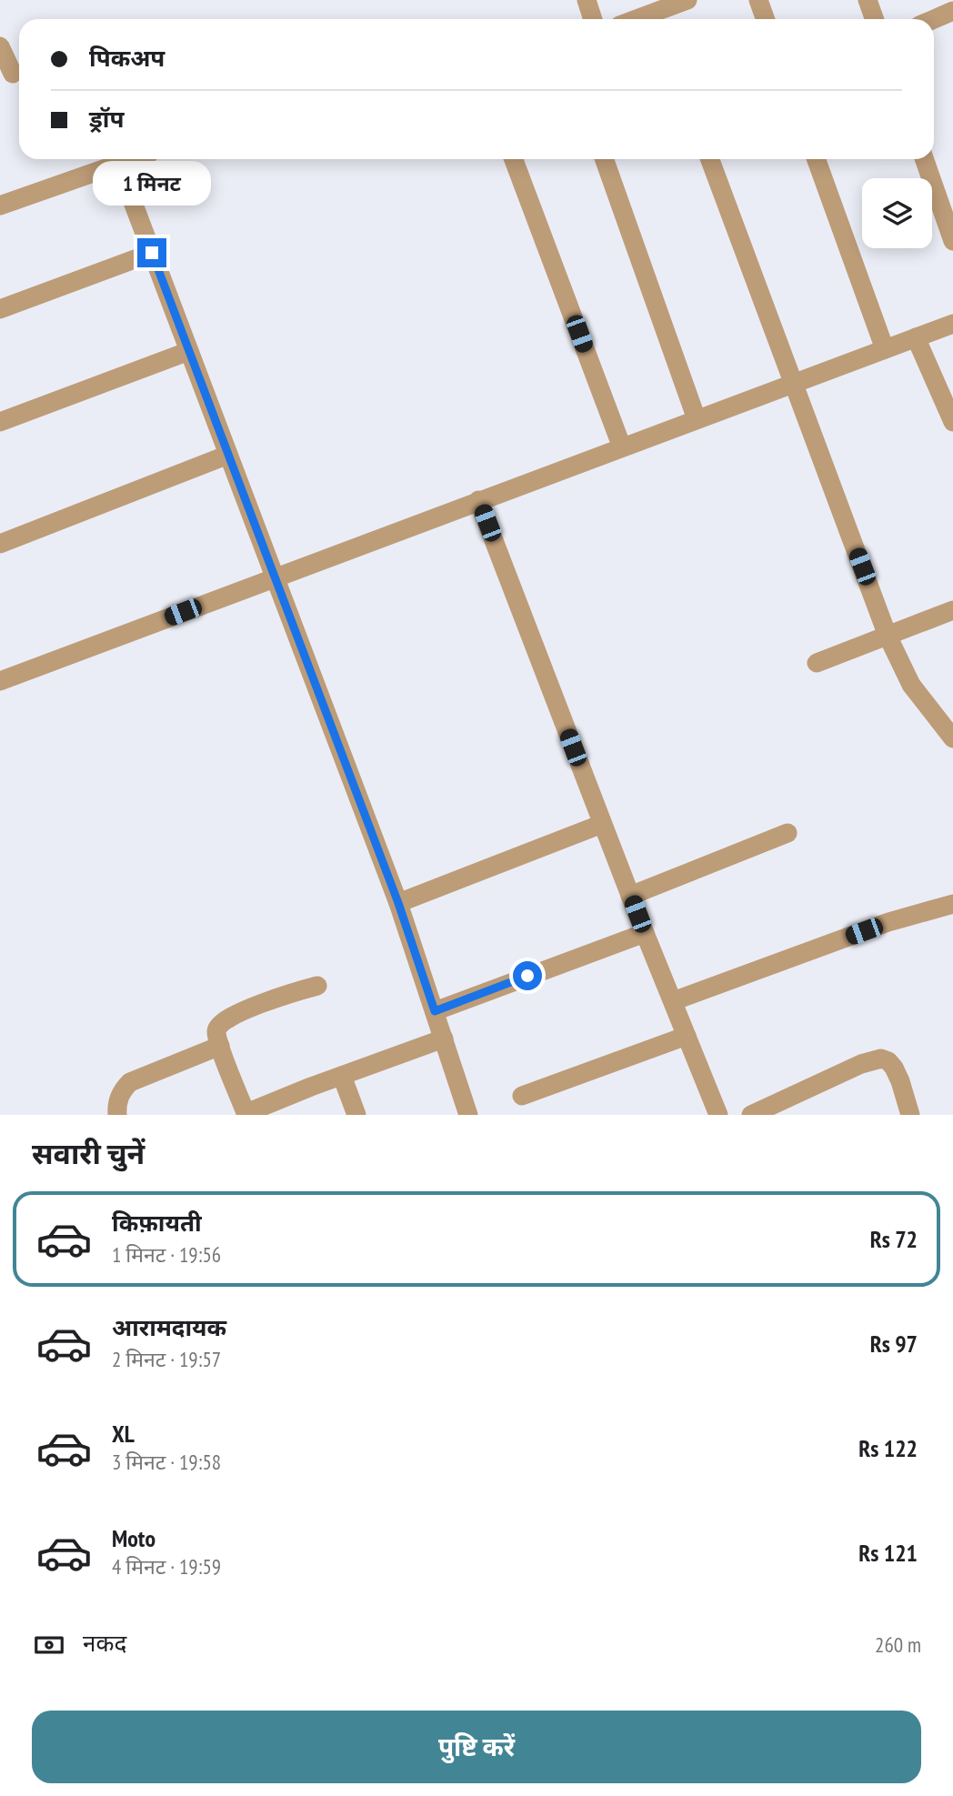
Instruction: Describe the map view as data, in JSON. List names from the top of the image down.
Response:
{
  "page": {
    "banner": ["पिकअप", "ड्रॉप"],
    "bubble": "1 मिनट",
    "heading": "सवारी चुनें",
    "list": [
      {
        "name": "किफ़ायती",
        "note": "1 मिनट · 19:56",
        "value": "Rs 72"
      },
      {
        "name": "आरामदायक",
        "note": "2 मिनट · 19:57",
        "value": "Rs 97"
      },
      {
        "name": "XL",
        "note": "3 मिनट · 19:58",
        "value": "Rs 122"
      },
      {
        "name": "Moto",
        "note": "4 मिनट · 19:59",
        "value": "Rs 121"
      }
    ],
    "pay": ["नकद", "260 m"],
    "buttons": "पुष्टि करें"
  }
}
